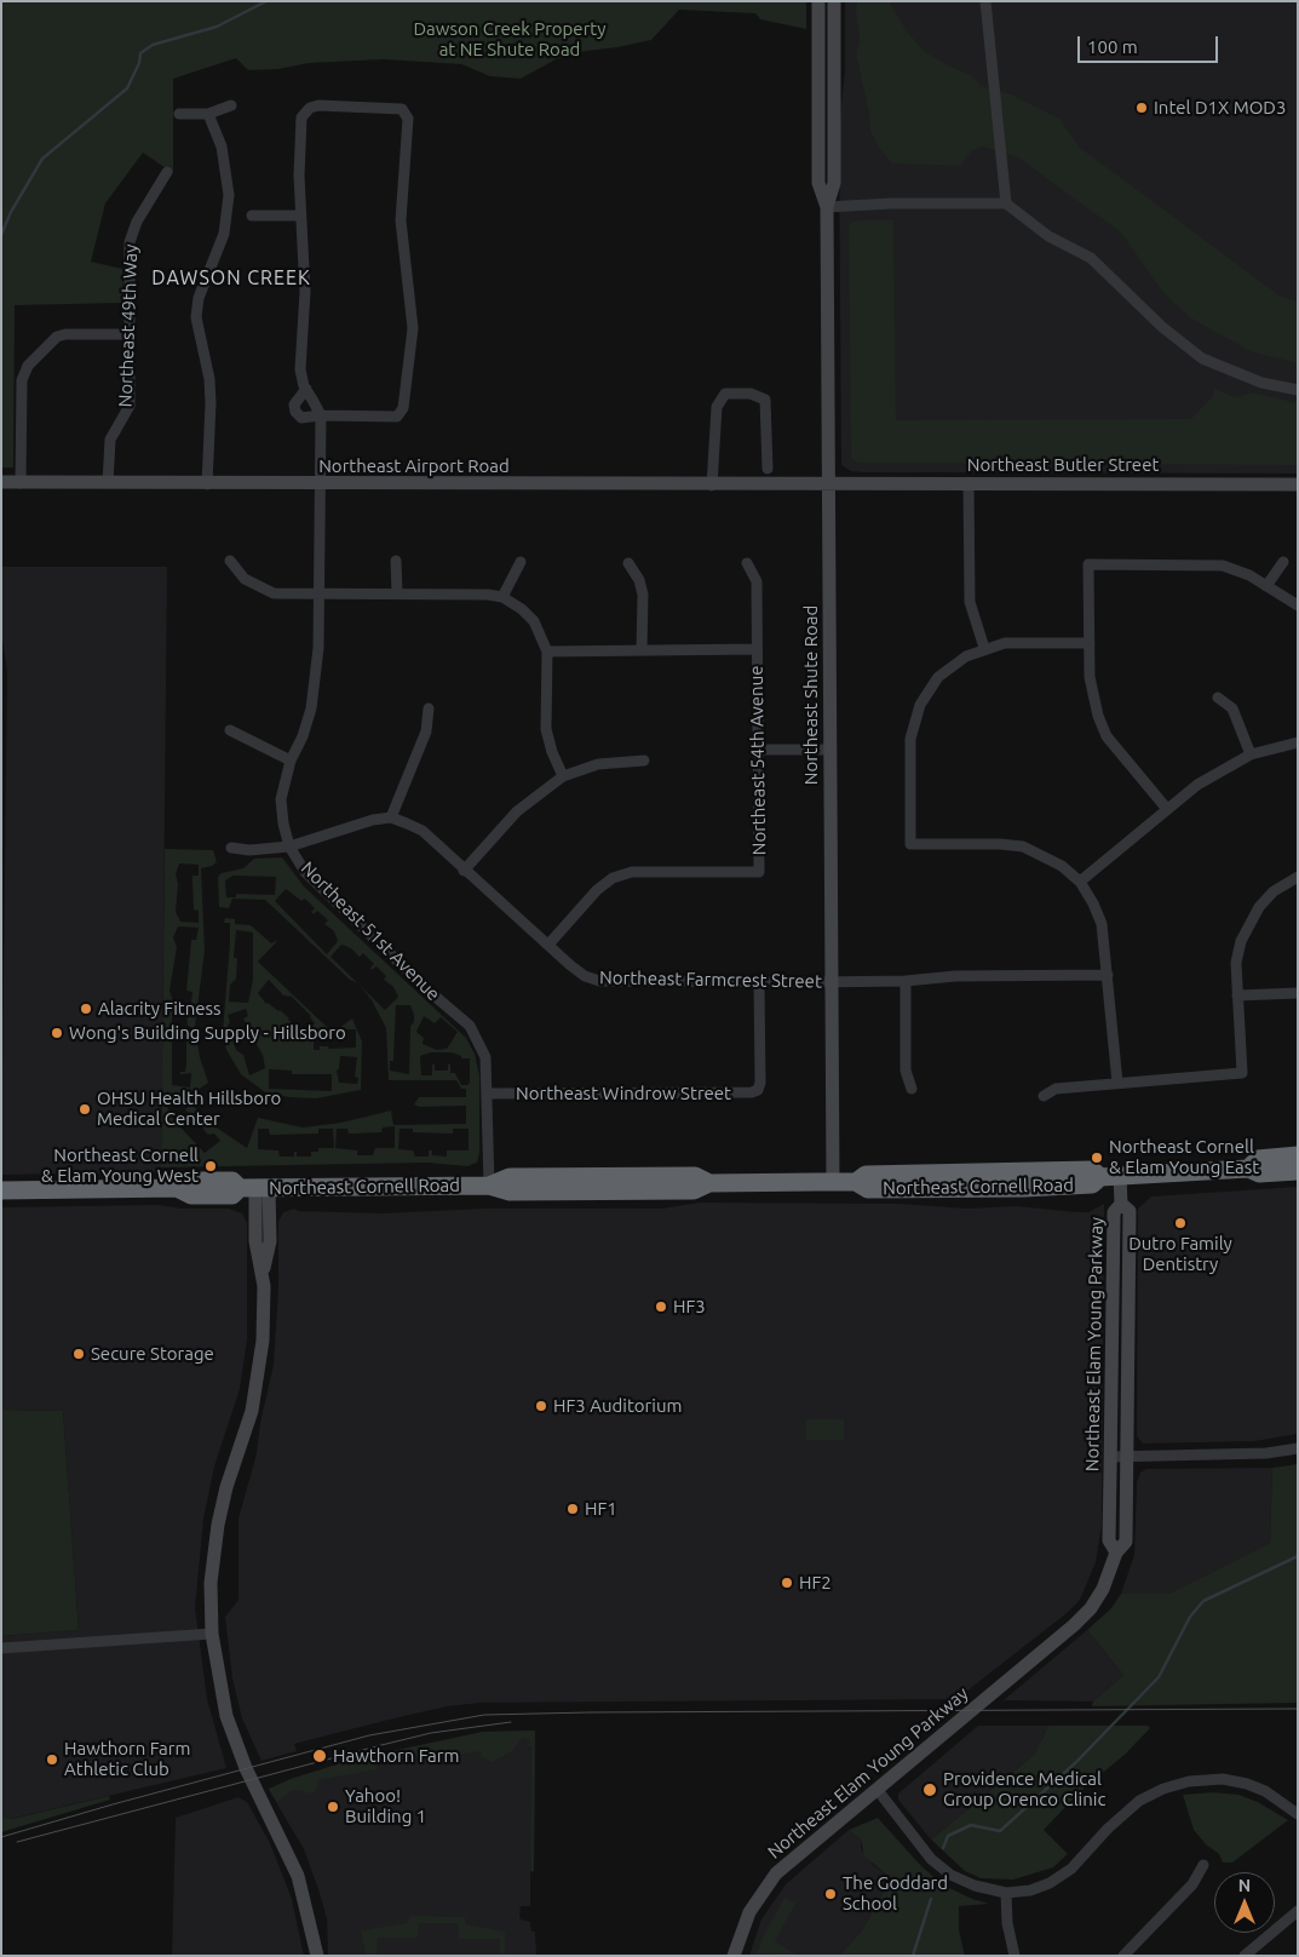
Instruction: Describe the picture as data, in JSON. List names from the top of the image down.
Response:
{
  "streets": {
    "highway": ["Northeast Cornell Road"],
    "street": [
      "Northeast 49th Way",
      "Northeast Butler Street",
      "Northeast Airport Road",
      "Northeast Shute Road",
      "Northeast 54th Avenue",
      "Northeast 51st Avenue",
      "Northeast Farmcrest Street",
      "Northeast Windrow Street",
      "Northeast Elam Young Parkway"
    ]
  },
  "crossings": [
    ["Northeast 49th Way", "Northeast Airport Road"],
    ["Northeast Butler Street", "Northeast Airport Road"],
    ["Northeast Butler Street", "Northeast Shute Road"],
    ["Northeast Airport Road", "Northeast Shute Road"],
    ["Northeast Airport Road", "Northeast 51st Avenue"],
    ["Northeast Shute Road", "Northeast Farmcrest Street"],
    ["Northeast Shute Road", "Northeast Cornell Road"],
    ["Northeast 54th Avenue", "Northeast Farmcrest Street"],
    ["Northeast 51st Avenue", "Northeast Windrow Street"],
    ["Northeast 51st Avenue", "Northeast Cornell Road"],
    ["Northeast Farmcrest Street", "Northeast Windrow Street"]
  ],
  "districts": ["DAWSON CREEK"],
  "parks": ["Dawson Creek Property at NE Shute Road"],
  "places": [
    "Intel D1X MOD3",
    "Alacrity Fitness",
    "Wong's Building Supply - Hillsboro",
    "OHSU Health Hillsboro Medical Center",
    "Northeast Cornell & Elam Young East",
    "Northeast Cornell & Elam Young West",
    "Dutro Family Dentistry",
    "HF3",
    "Secure Storage",
    "HF3 Auditorium",
    "HF1",
    "HF2",
    "Hawthorn Farm",
    "Hawthorn Farm Athletic Club",
    "Providence Medical Group Orenco Clinic",
    "Yahoo! Building 1",
    "The Goddard School"
  ],
  "scale_bar": "100 m",
  "north": "top"
}
